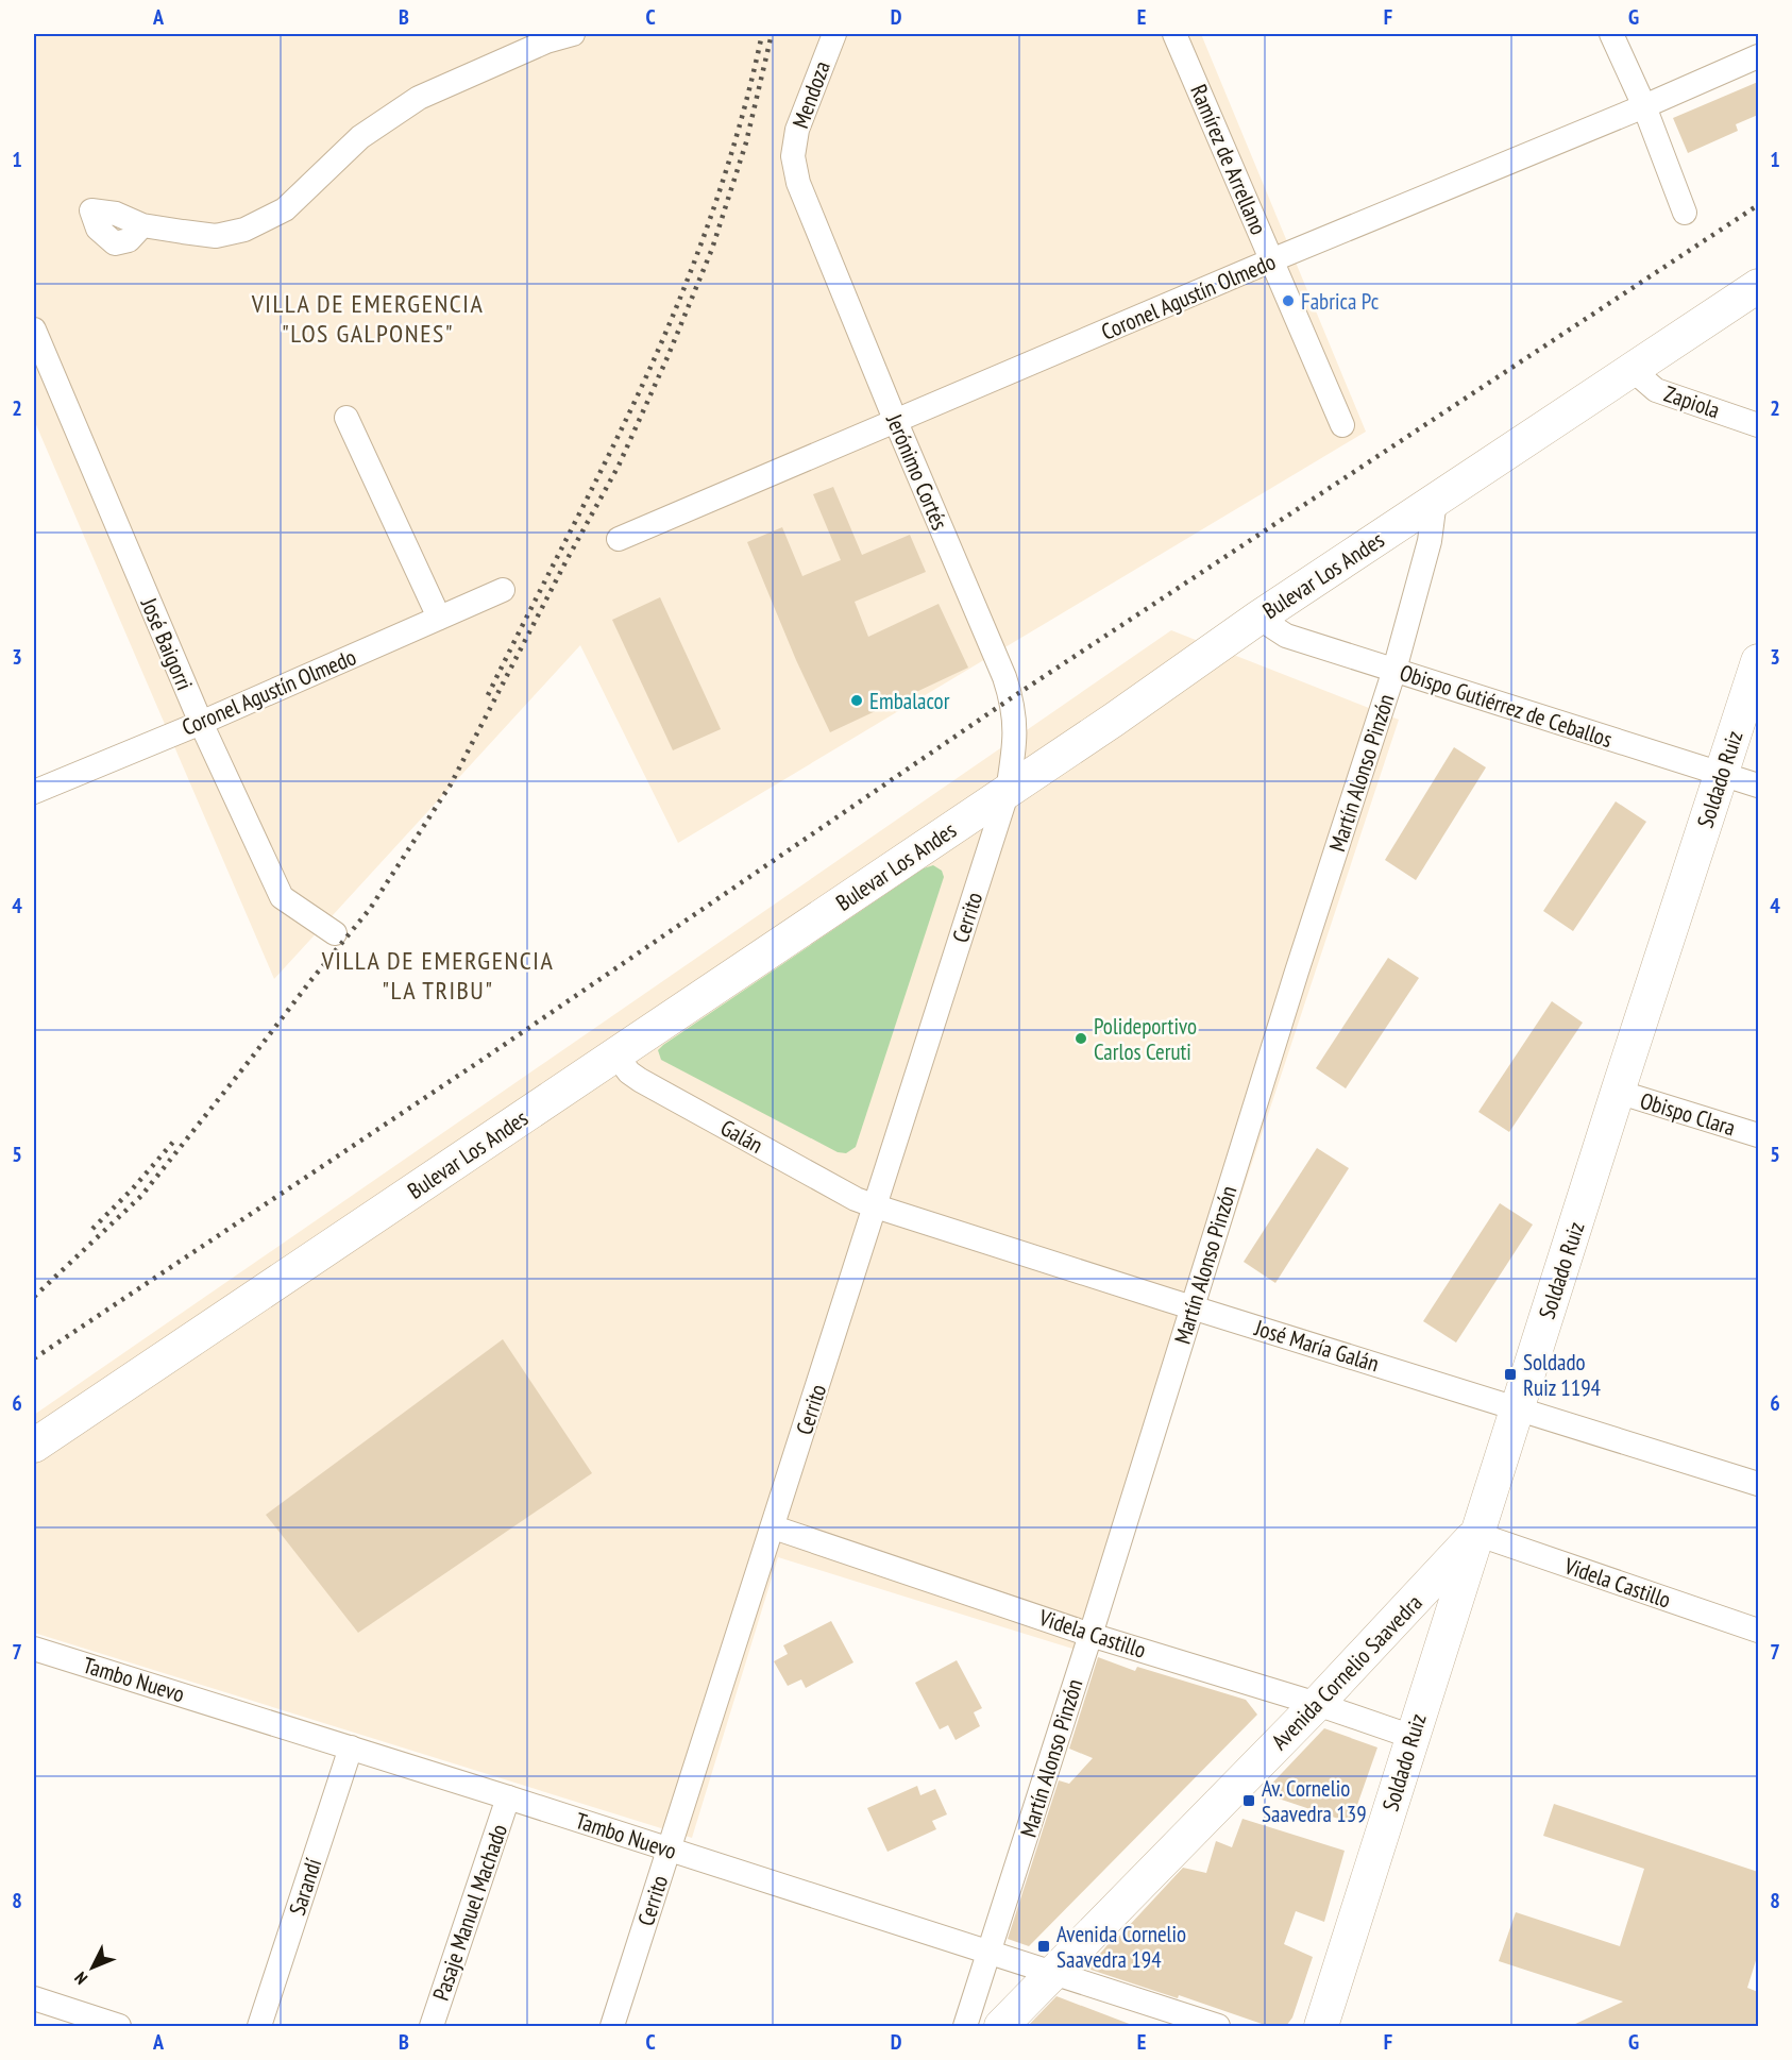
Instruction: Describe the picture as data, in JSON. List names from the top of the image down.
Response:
{
  "streets": {
    "main road": ["Bulevar Los Andes", "Soldado Ruiz", "Avenida Cornelio Saavedra"],
    "street": [
      "Mendoza",
      "Ramírez de Arrellano",
      "Coronel Agustín Olmedo",
      "Zapiola",
      "Jerónimo Cortés",
      "José Baigorri",
      "Obispo Gutiérrez de Ceballos",
      "Martín Alonso Pinzón",
      "Cerrito",
      "Obispo Clara",
      "Galán",
      "José María Galán",
      "Videla Castillo",
      "Tambo Nuevo",
      "Sarandí",
      "Pasaje Manuel Machado"
    ]
  },
  "crossings": [
    ["Mendoza", "Jerónimo Cortés"],
    ["Ramírez de Arrellano", "Coronel Agustín Olmedo"],
    ["Coronel Agustín Olmedo", "Jerónimo Cortés"],
    ["Coronel Agustín Olmedo", "José Baigorri"],
    ["Zapiola", "Bulevar Los Andes"],
    ["Jerónimo Cortés", "Bulevar Los Andes"],
    ["Jerónimo Cortés", "Cerrito"],
    ["Bulevar Los Andes", "Obispo Gutiérrez de Ceballos"],
    ["Bulevar Los Andes", "Martín Alonso Pinzón"],
    ["Bulevar Los Andes", "Cerrito"],
    ["Bulevar Los Andes", "Galán"],
    ["Obispo Gutiérrez de Ceballos", "Martín Alonso Pinzón"],
    ["Obispo Gutiérrez de Ceballos", "Soldado Ruiz"],
    ["Martín Alonso Pinzón", "José María Galán"],
    ["Martín Alonso Pinzón", "Videla Castillo"],
    ["Martín Alonso Pinzón", "Tambo Nuevo"],
    ["Soldado Ruiz", "Obispo Clara"],
    ["Soldado Ruiz", "José María Galán"],
    ["Soldado Ruiz", "Videla Castillo"],
    ["Soldado Ruiz", "Avenida Cornelio Saavedra"],
    ["Cerrito", "Galán"],
    ["Cerrito", "José María Galán"],
    ["Cerrito", "Videla Castillo"],
    ["Cerrito", "Tambo Nuevo"],
    ["Galán", "José María Galán"],
    ["Videla Castillo", "Avenida Cornelio Saavedra"],
    ["Avenida Cornelio Saavedra", "Tambo Nuevo"],
    ["Tambo Nuevo", "Sarandí"],
    ["Tambo Nuevo", "Pasaje Manuel Machado"]
  ],
  "districts": ["VILLA DE EMERGENCIA \"LOS GALPONES\"", "VILLA DE EMERGENCIA \"LA TRIBU\""],
  "places": {
    "other": ["Fabrica Pc", "Embalacor", "Polideportivo Carlos Ceruti"],
    "transit": ["Soldado Ruiz 1194", "Av. Cornelio Saavedra 139", "Avenida Cornelio Saavedra 194"]
  },
  "north": "bottom left",
  "grid": {
    "columns": [
      "A",
      "B",
      "C",
      "D",
      "E",
      "F",
      "G"
    ],
    "rows": [
      "1",
      "2",
      "3",
      "4",
      "5",
      "6",
      "7",
      "8"
    ]
  }
}
